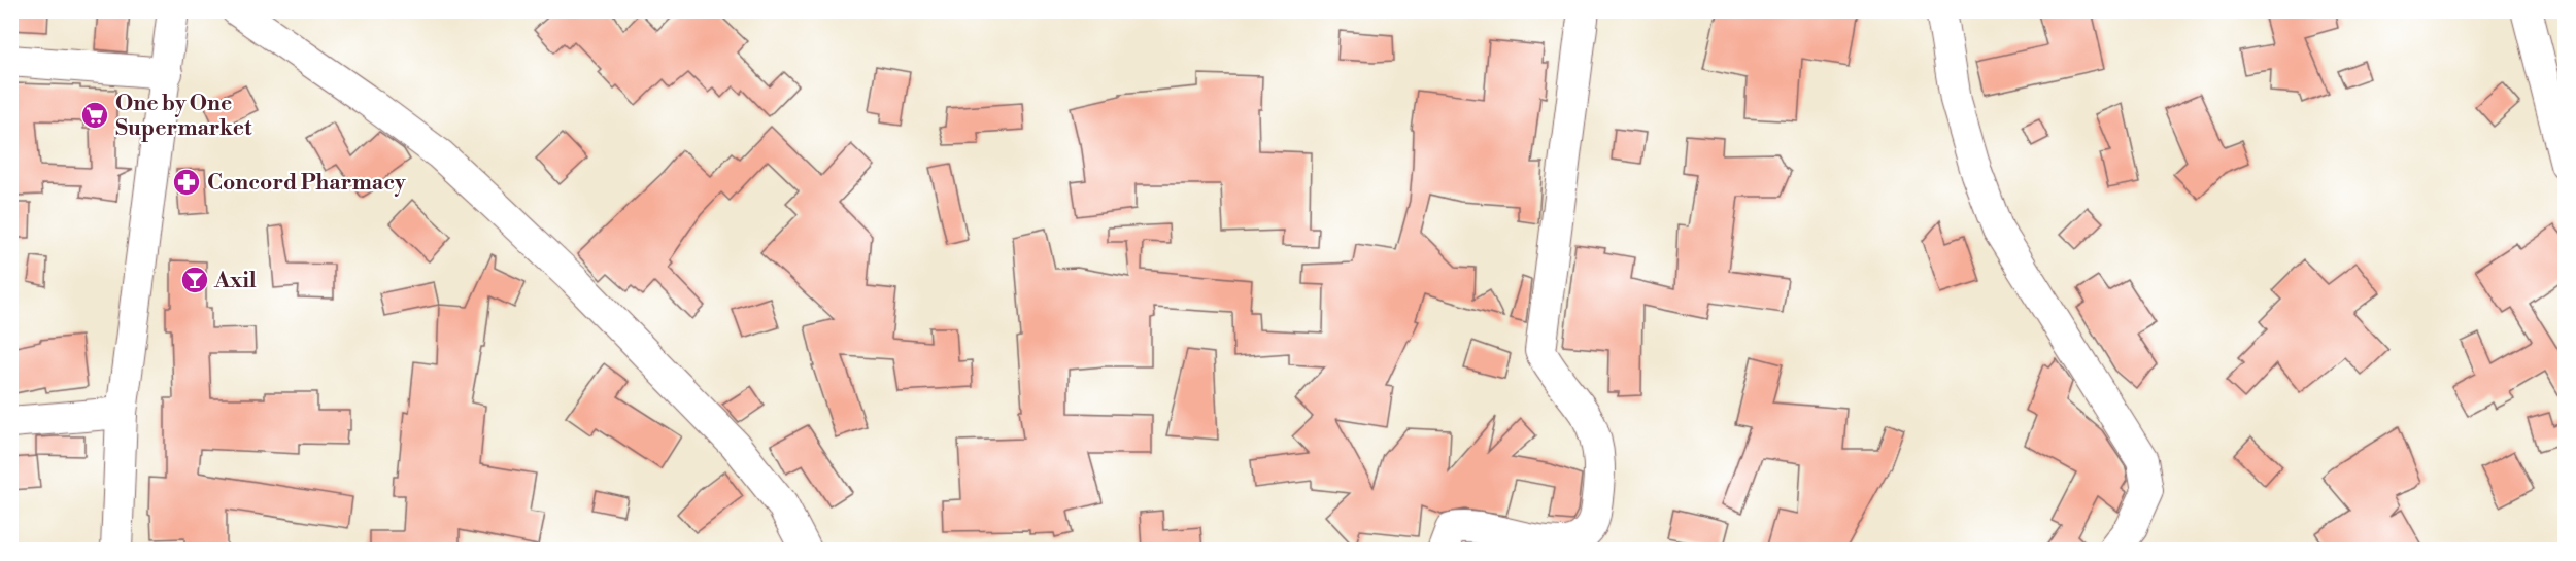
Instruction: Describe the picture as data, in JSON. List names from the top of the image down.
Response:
{
  "places": {
    "supermarket": ["One by One Supermarket"],
    "pharmacy": ["Concord Pharmacy"],
    "bar": ["Axil"]
  }
}
